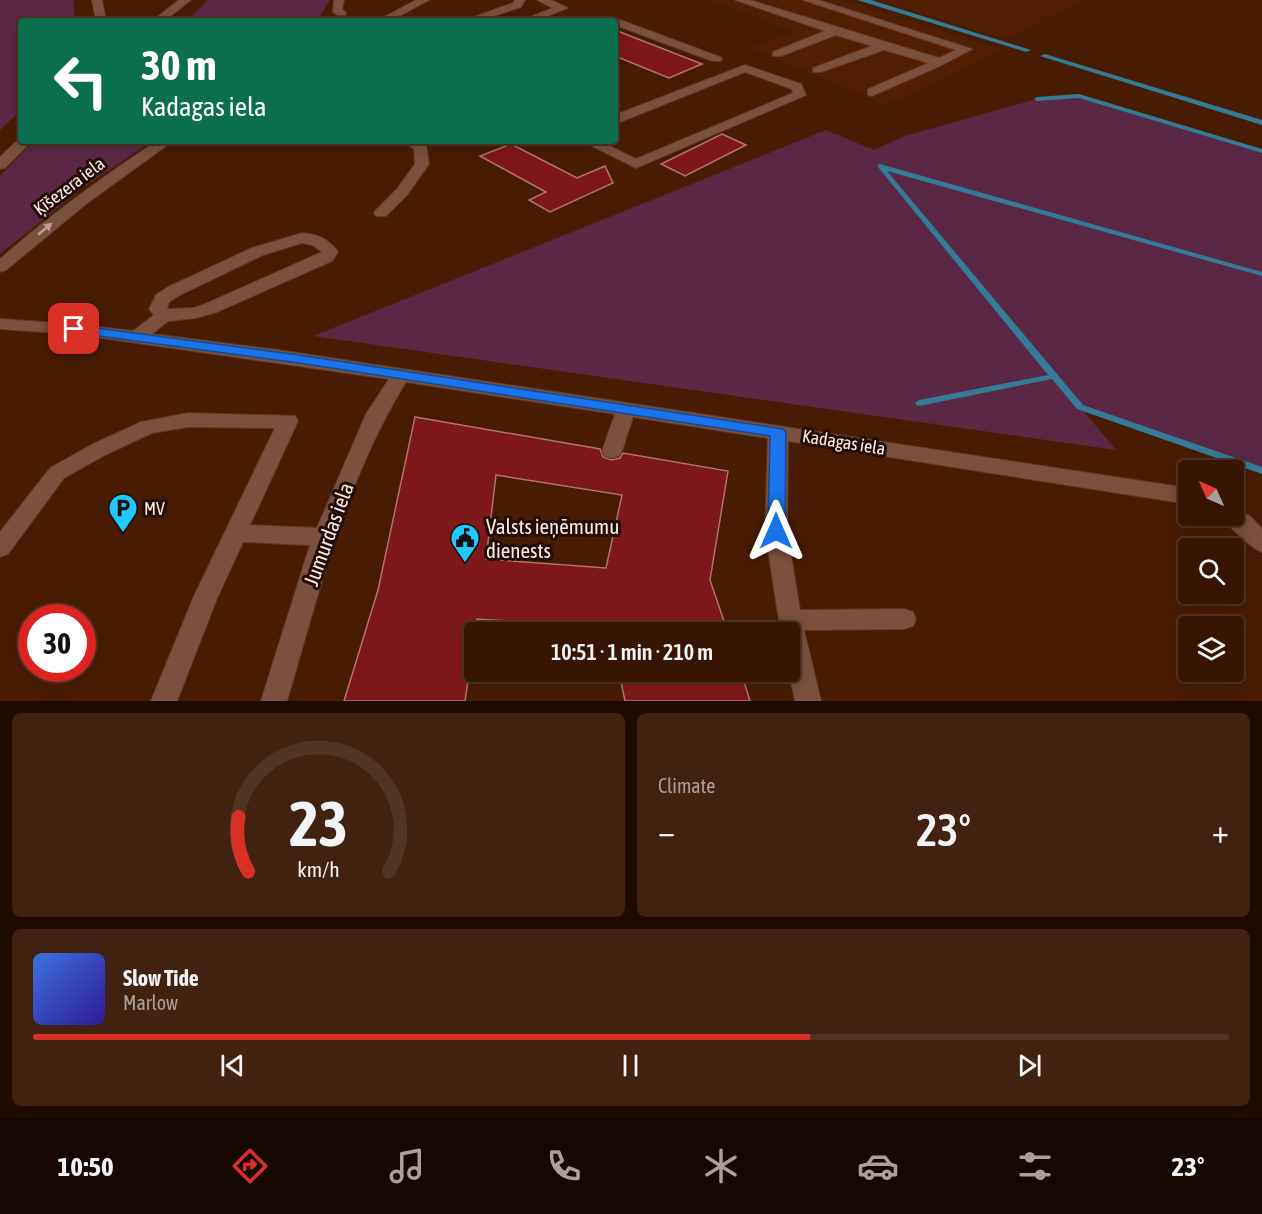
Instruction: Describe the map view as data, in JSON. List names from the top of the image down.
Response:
{
  "streets": {
    "street": ["Ķīšezera iela", "Kadagas iela", "Jumurdas iela"]
  },
  "crossings": [
    ["Kadagas iela", "Jumurdas iela"]
  ],
  "places": {
    "parking": ["MV"],
    "public building": ["Valsts ieņēmumu dienests"]
  },
  "north": "top left",
  "page": {
    "turn": ["30 m", "Kadagas iela"],
    "limit": "30",
    "trip": "10:51 · 1 min · 210 m",
    "tile": "Climate",
    "heat": ["−", "23°", "+"],
    "song": ["Slow Tide", "Marlow"],
    "tabs": ["10:50", "23°"],
    "gauge": ["23", "km/h"]
  }
}
